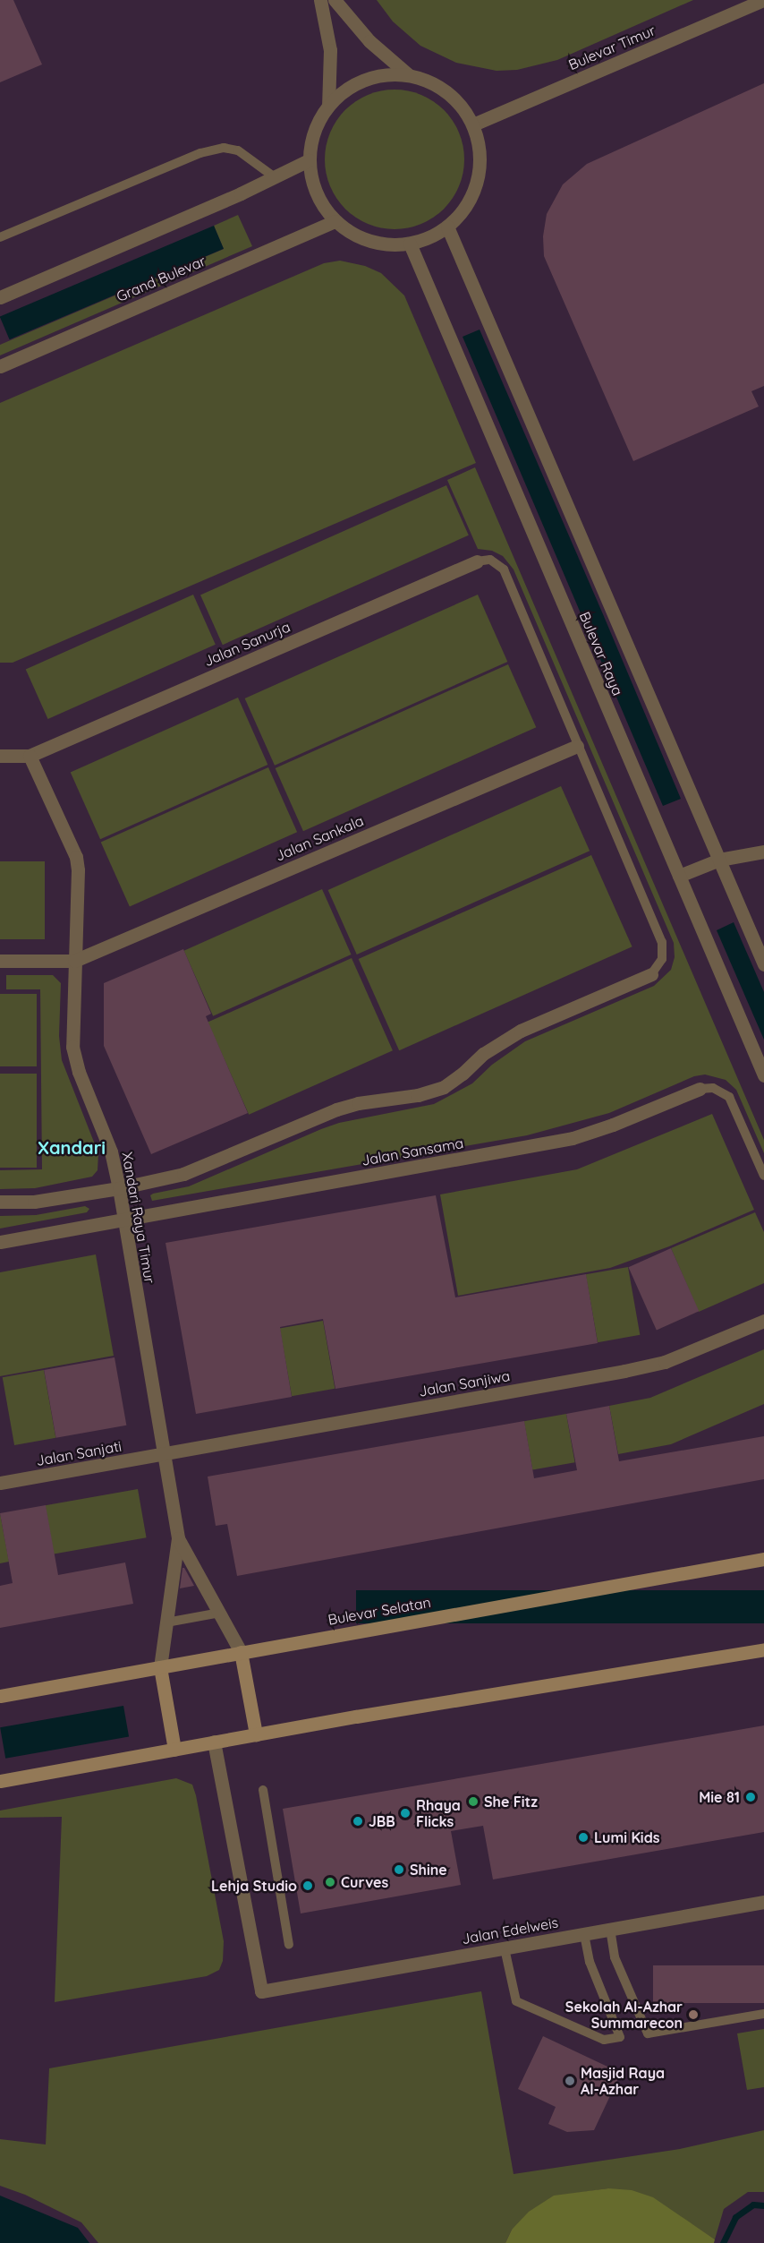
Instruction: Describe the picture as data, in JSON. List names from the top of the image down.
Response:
{
  "streets": {
    "main road": ["Bulevar Selatan"],
    "street": [
      "Bulevar Timur",
      "Grand Bulevar",
      "Jalan Sanurja",
      "Bulevar Raya",
      "Jalan Sankala",
      "Jalan Sansama",
      "Xandari Raya Timur",
      "Jalan Sanjiwa",
      "Jalan Sanjati",
      "Jalan Edelweis"
    ]
  },
  "crossings": [
    ["Bulevar Timur", "Grand Bulevar"],
    ["Bulevar Timur", "Bulevar Raya"],
    ["Grand Bulevar", "Bulevar Raya"],
    ["Jalan Sanurja", "Xandari Raya Timur"],
    ["Jalan Sankala", "Xandari Raya Timur"],
    ["Jalan Sansama", "Xandari Raya Timur"],
    ["Xandari Raya Timur", "Jalan Sanjiwa"],
    ["Xandari Raya Timur", "Jalan Sanjati"],
    ["Jalan Sanjiwa", "Jalan Sanjati"]
  ],
  "districts": ["Xandari"],
  "places": [
    "Mie 81",
    "She Fitz",
    "Rhaya Flicks",
    "JBB",
    "Lumi Kids",
    "Shine",
    "Curves",
    "Lehja Studio",
    "Sekolah Al-Azhar Summarecon",
    "Masjid Raya Al-Azhar"
  ]
}
